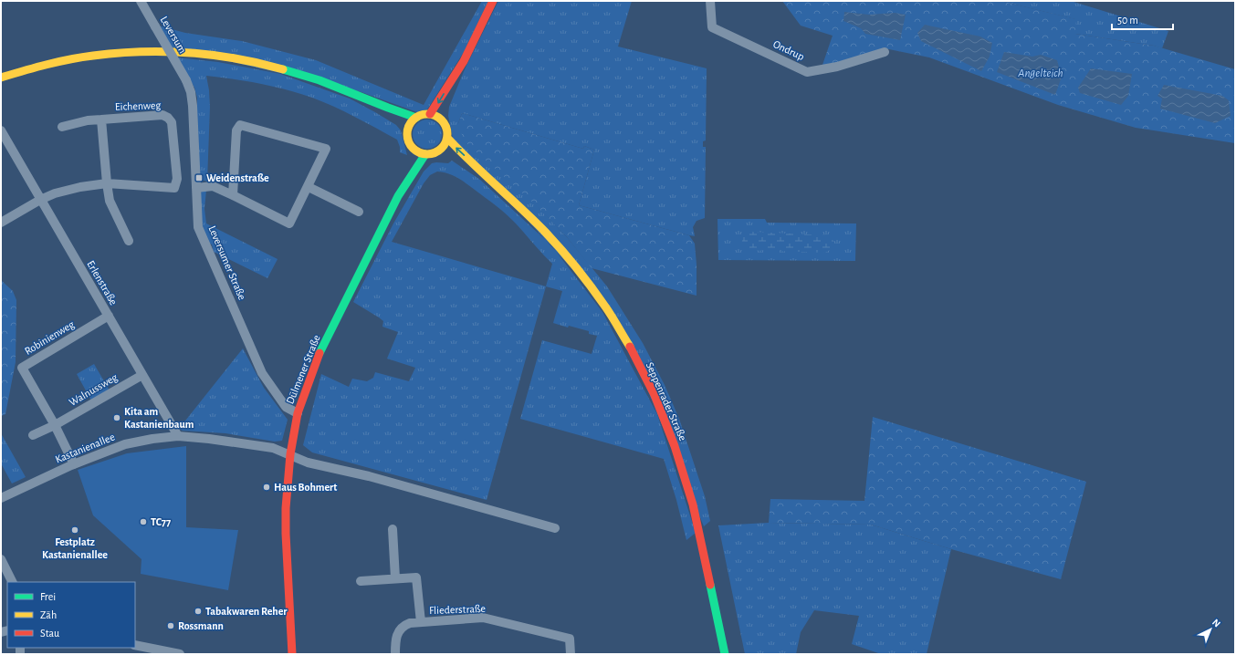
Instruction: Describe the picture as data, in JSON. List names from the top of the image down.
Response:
{
  "streets": {
    "main road": ["Dülmener Straße", "Seppenrader Straße"],
    "street": [
      "Leversum",
      "Ondrup",
      "Eichenweg",
      "Leversumer Straße",
      "Erlenstraße",
      "Robinienweg",
      "Walnussweg",
      "Kastanienallee",
      "Fliederstraße"
    ]
  },
  "crossings": [
    ["Leversum", "Leversumer Straße"],
    ["Leversumer Straße", "Dülmener Straße"],
    ["Erlenstraße", "Robinienweg"],
    ["Erlenstraße", "Walnussweg"],
    ["Erlenstraße", "Kastanienallee"],
    ["Robinienweg", "Walnussweg"],
    ["Robinienweg", "Kastanienallee"],
    ["Dülmener Straße", "Seppenrader Straße"],
    ["Dülmener Straße", "Kastanienallee"]
  ],
  "water": ["Angelteich"],
  "places": {
    "transit": ["Weidenstraße"],
    "other": [
      "Kita am Kastanienbaum",
      "Haus Bohmert",
      "TC77",
      "Festplatz Kastanienallee",
      "Tabakwaren Reher",
      "Rossmann"
    ]
  },
  "legend": ["Frei", "Zäh", "Stau"],
  "scale_bar": "50 m",
  "north": "top right"
}
